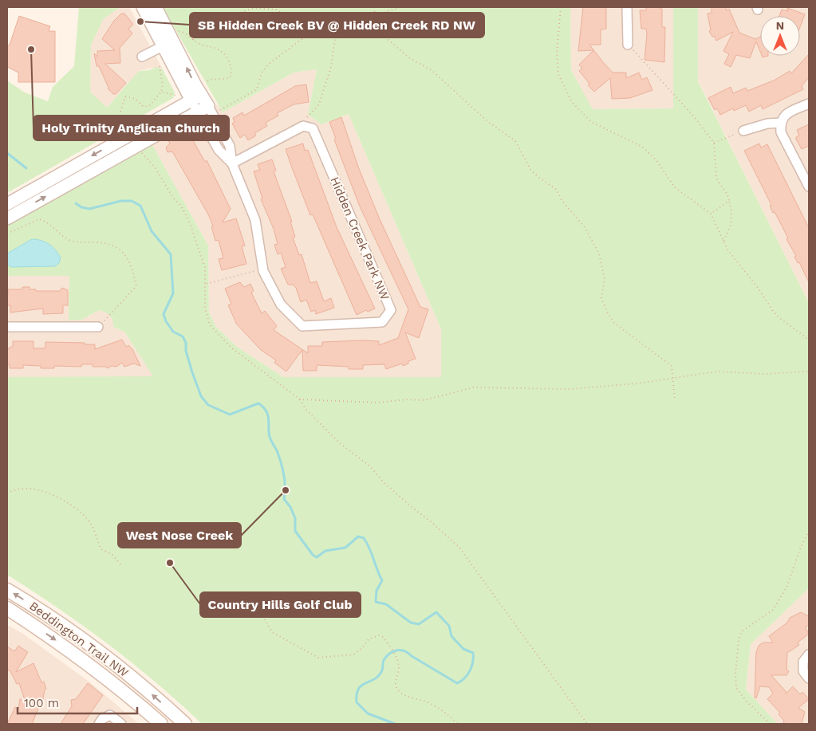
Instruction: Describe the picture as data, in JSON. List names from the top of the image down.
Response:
{
  "streets": {
    "main road": ["Beddington Trail NW"],
    "street": ["Hidden Creek Park NW"]
  },
  "places": [
    "SB Hidden Creek BV @ Hidden Creek RD NW",
    "Holy Trinity Anglican Church",
    "West Nose Creek",
    "Country Hills Golf Club"
  ],
  "scale_bar": "100 m",
  "north": "top"
}
